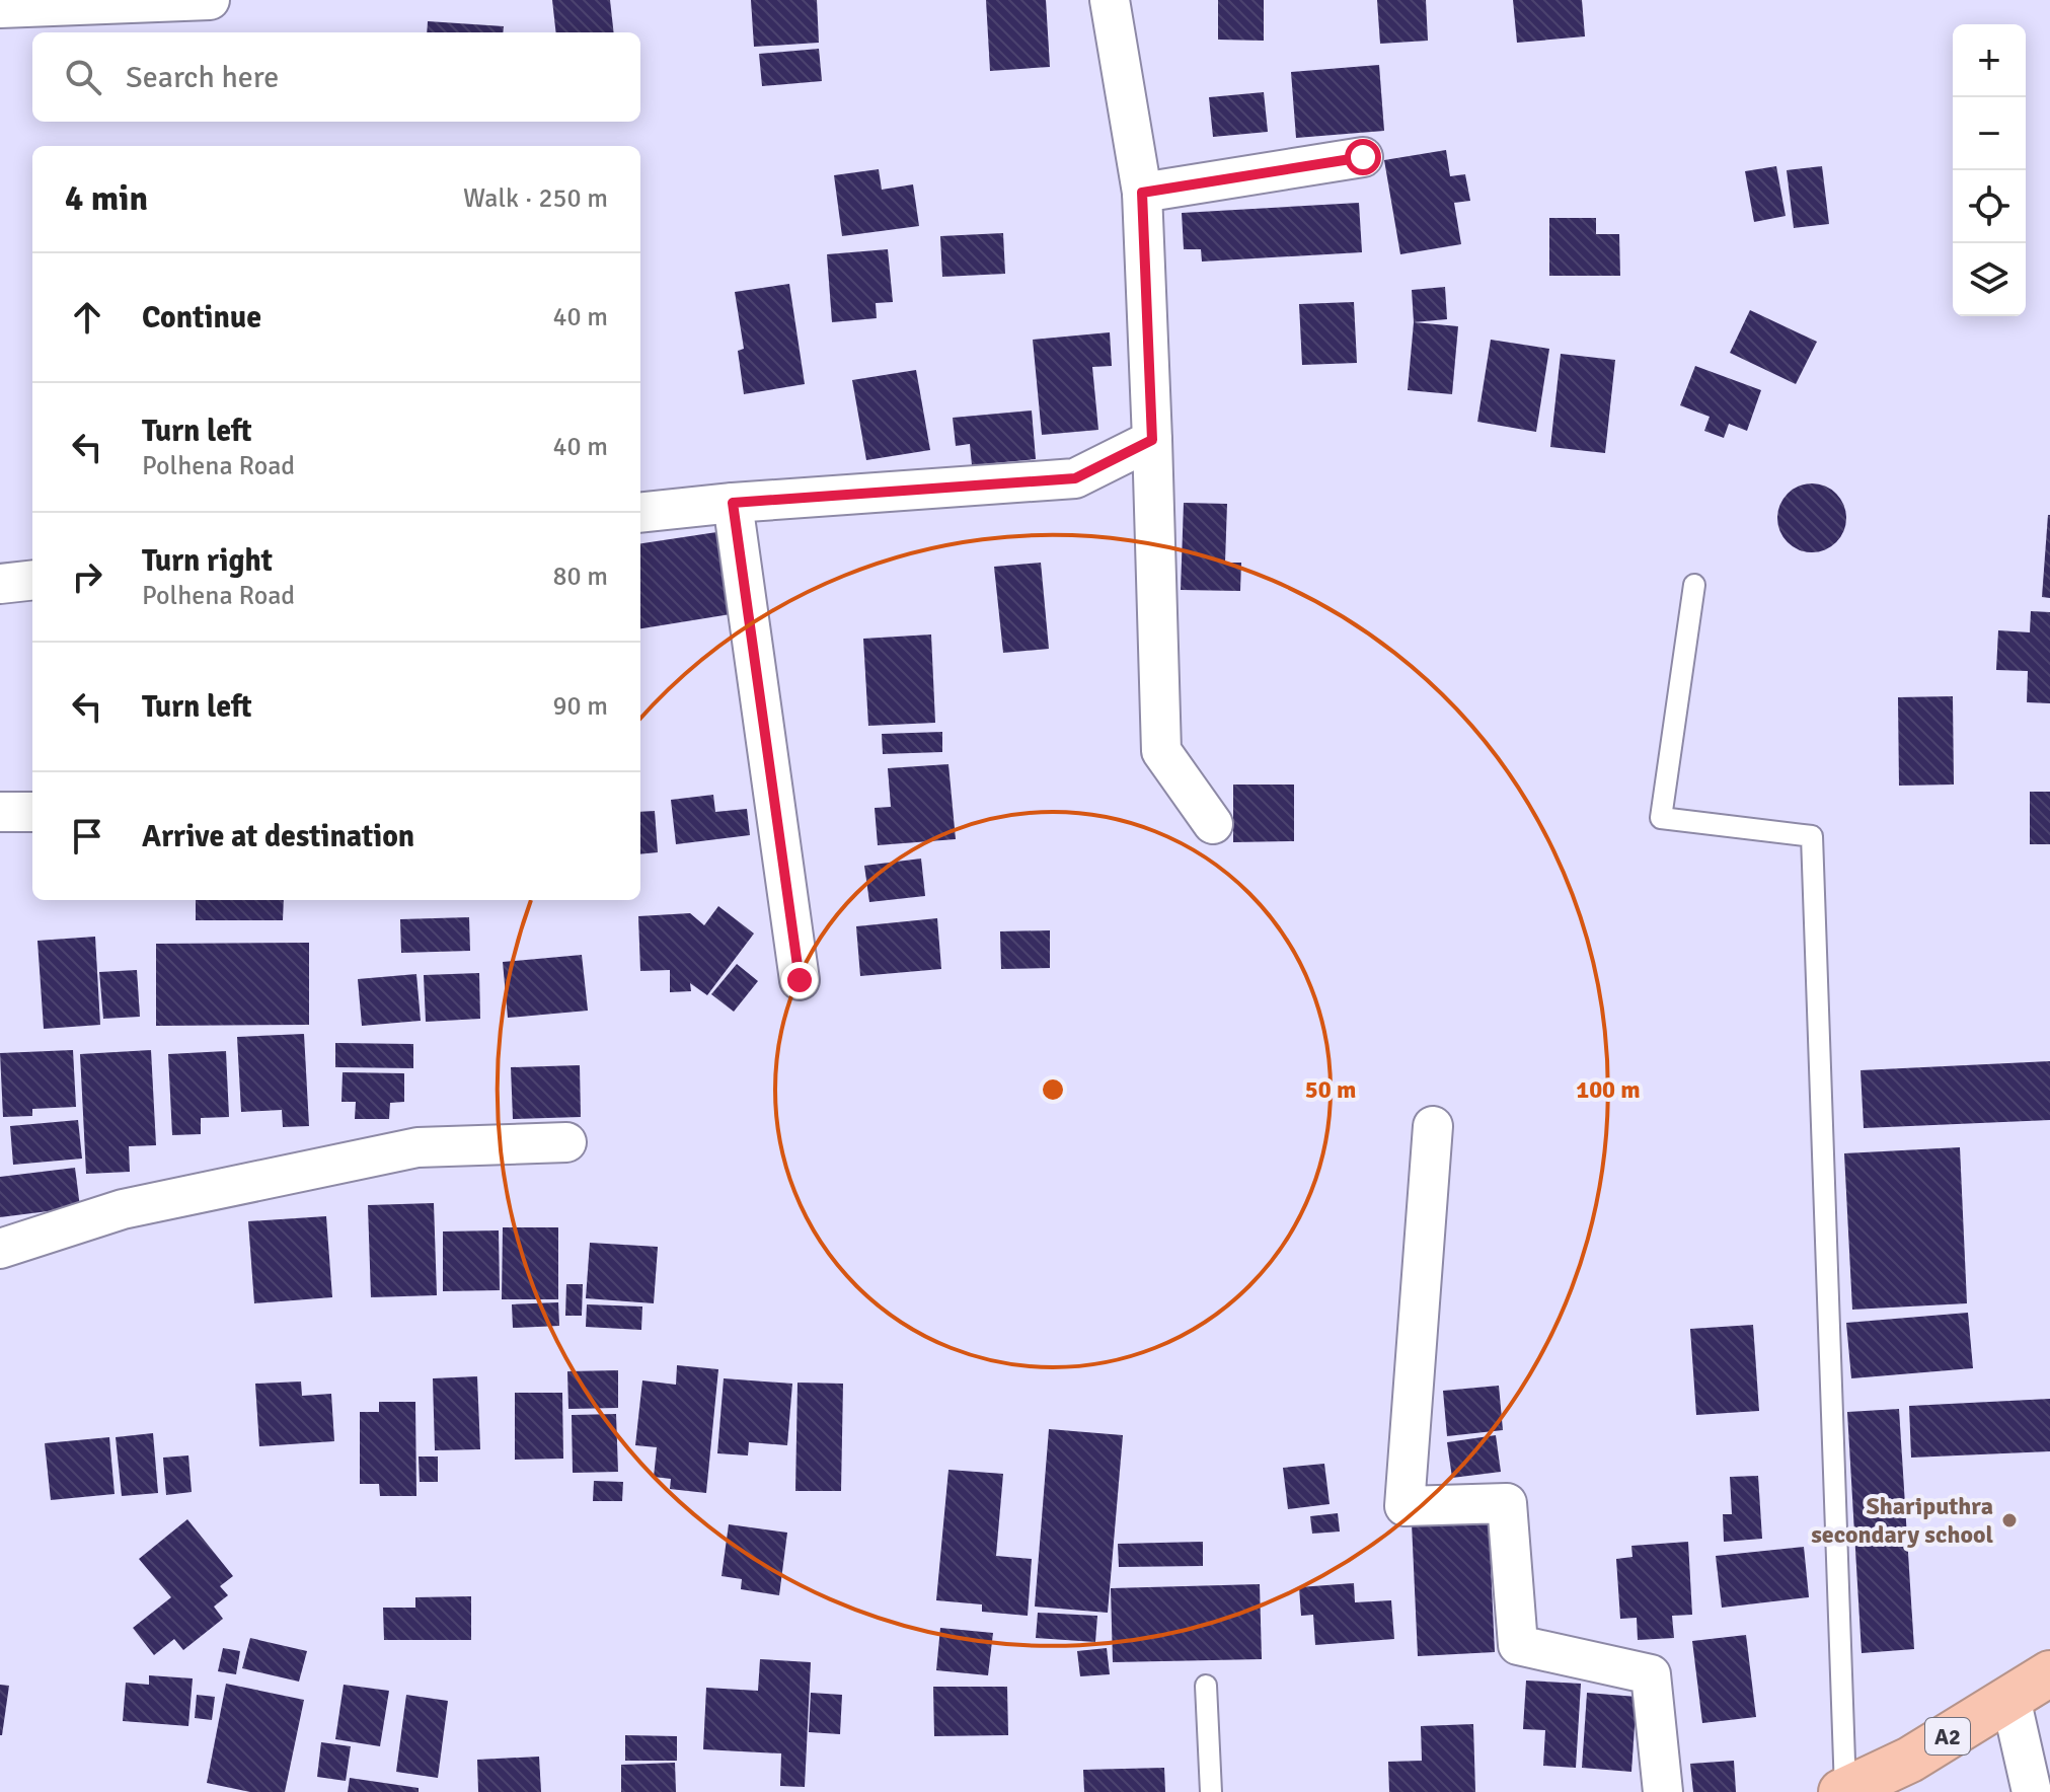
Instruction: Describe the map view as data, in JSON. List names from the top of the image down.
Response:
{
  "streets": {
    "highway": ["A2"]
  },
  "places": ["Shariputhra secondary school"],
  "page": {
    "map_buttons": ["+", "−"],
    "search": "Search here",
    "heading": ["4 min", "Walk · 250 m"],
    "list": [
      ["Continue", "40 m"],
      ["Turn left", "Polhena Road", "40 m"],
      ["Turn right", "Polhena Road", "80 m"],
      ["Turn left", "90 m"],
      "Arrive at destination"
    ]
  },
  "rings": ["50 m", "100 m"]
}
